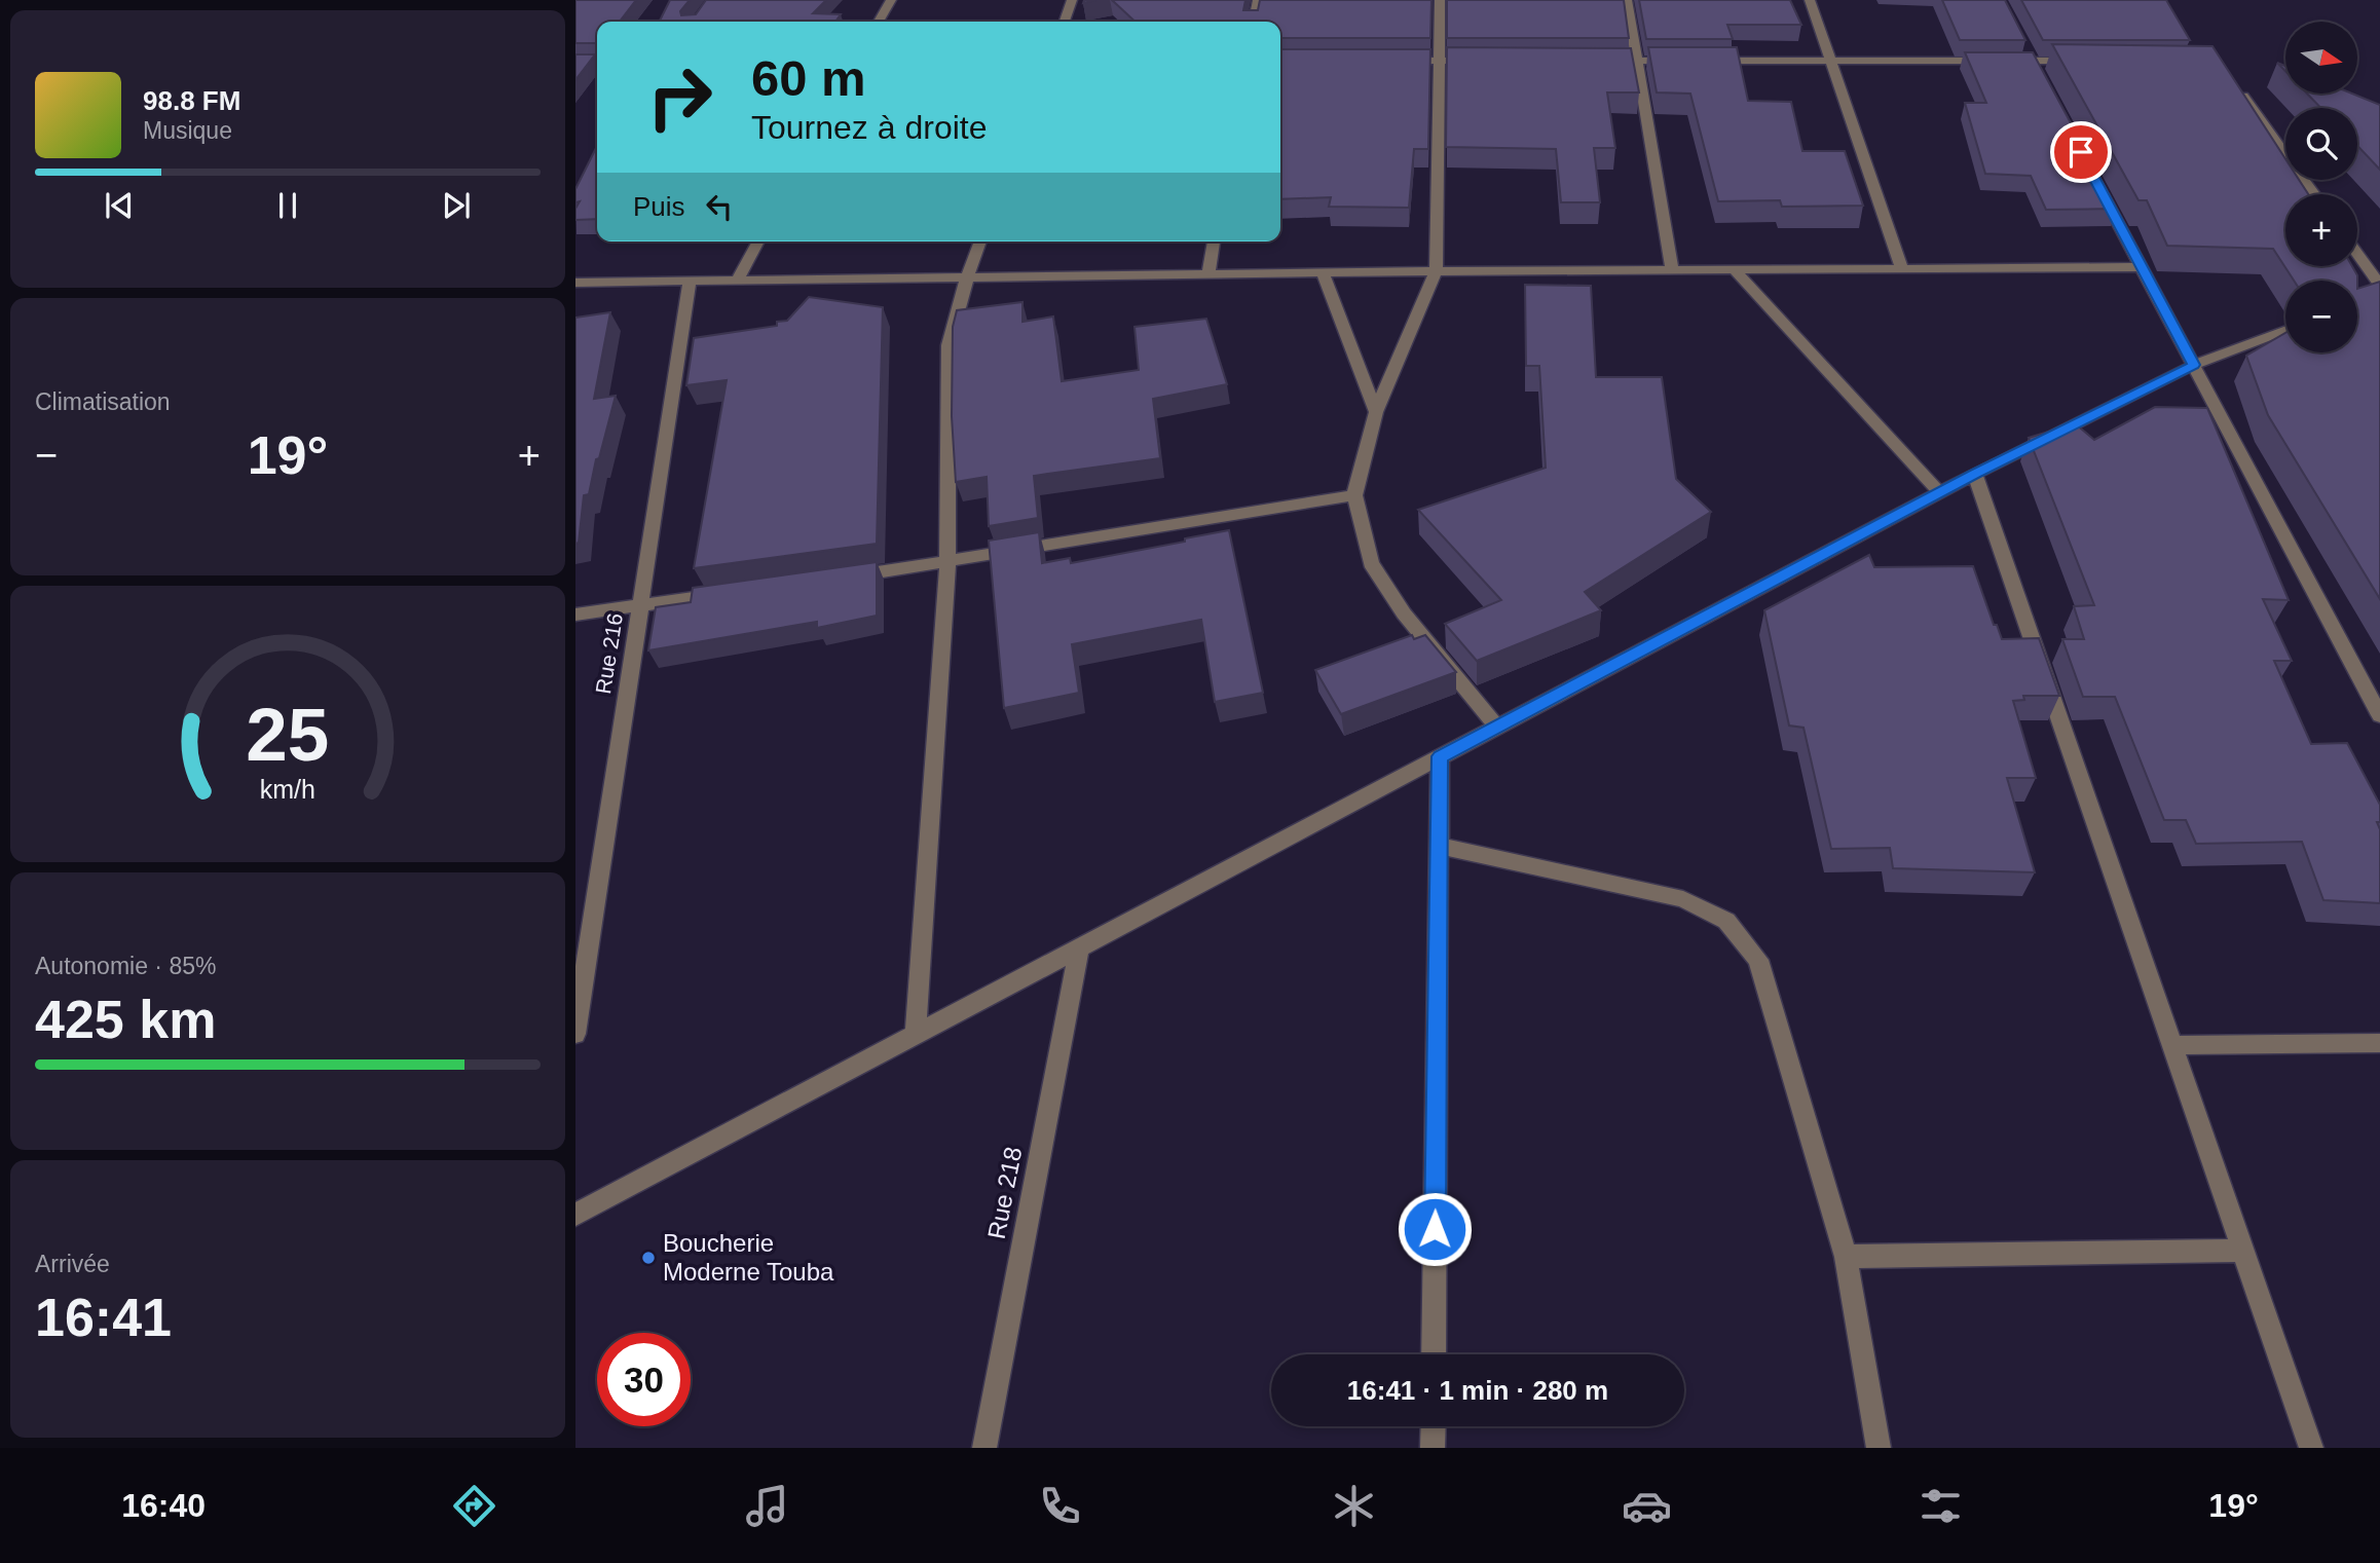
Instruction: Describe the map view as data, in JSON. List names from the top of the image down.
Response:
{
  "streets": {
    "street": ["Rue 216", "Rue 218"]
  },
  "places": ["Boucherie Moderne Touba"],
  "north": "right",
  "page": {
    "map_buttons": ["+", "−"],
    "turn": ["60 m", "Tournez à droite"],
    "song": ["98.8 FM", "Musique"],
    "then": "Puis",
    "tile": [
      "Climatisation",
      ["Autonomie · 85%", "425 km"],
      ["Arrivée", "16:41"]
    ],
    "heat": ["−", "19°", "+"],
    "limit": "30",
    "trip": "16:41 · 1 min · 280 m",
    "tabs": ["16:40", "19°"],
    "gauge": ["25", "km/h"]
  }
}
